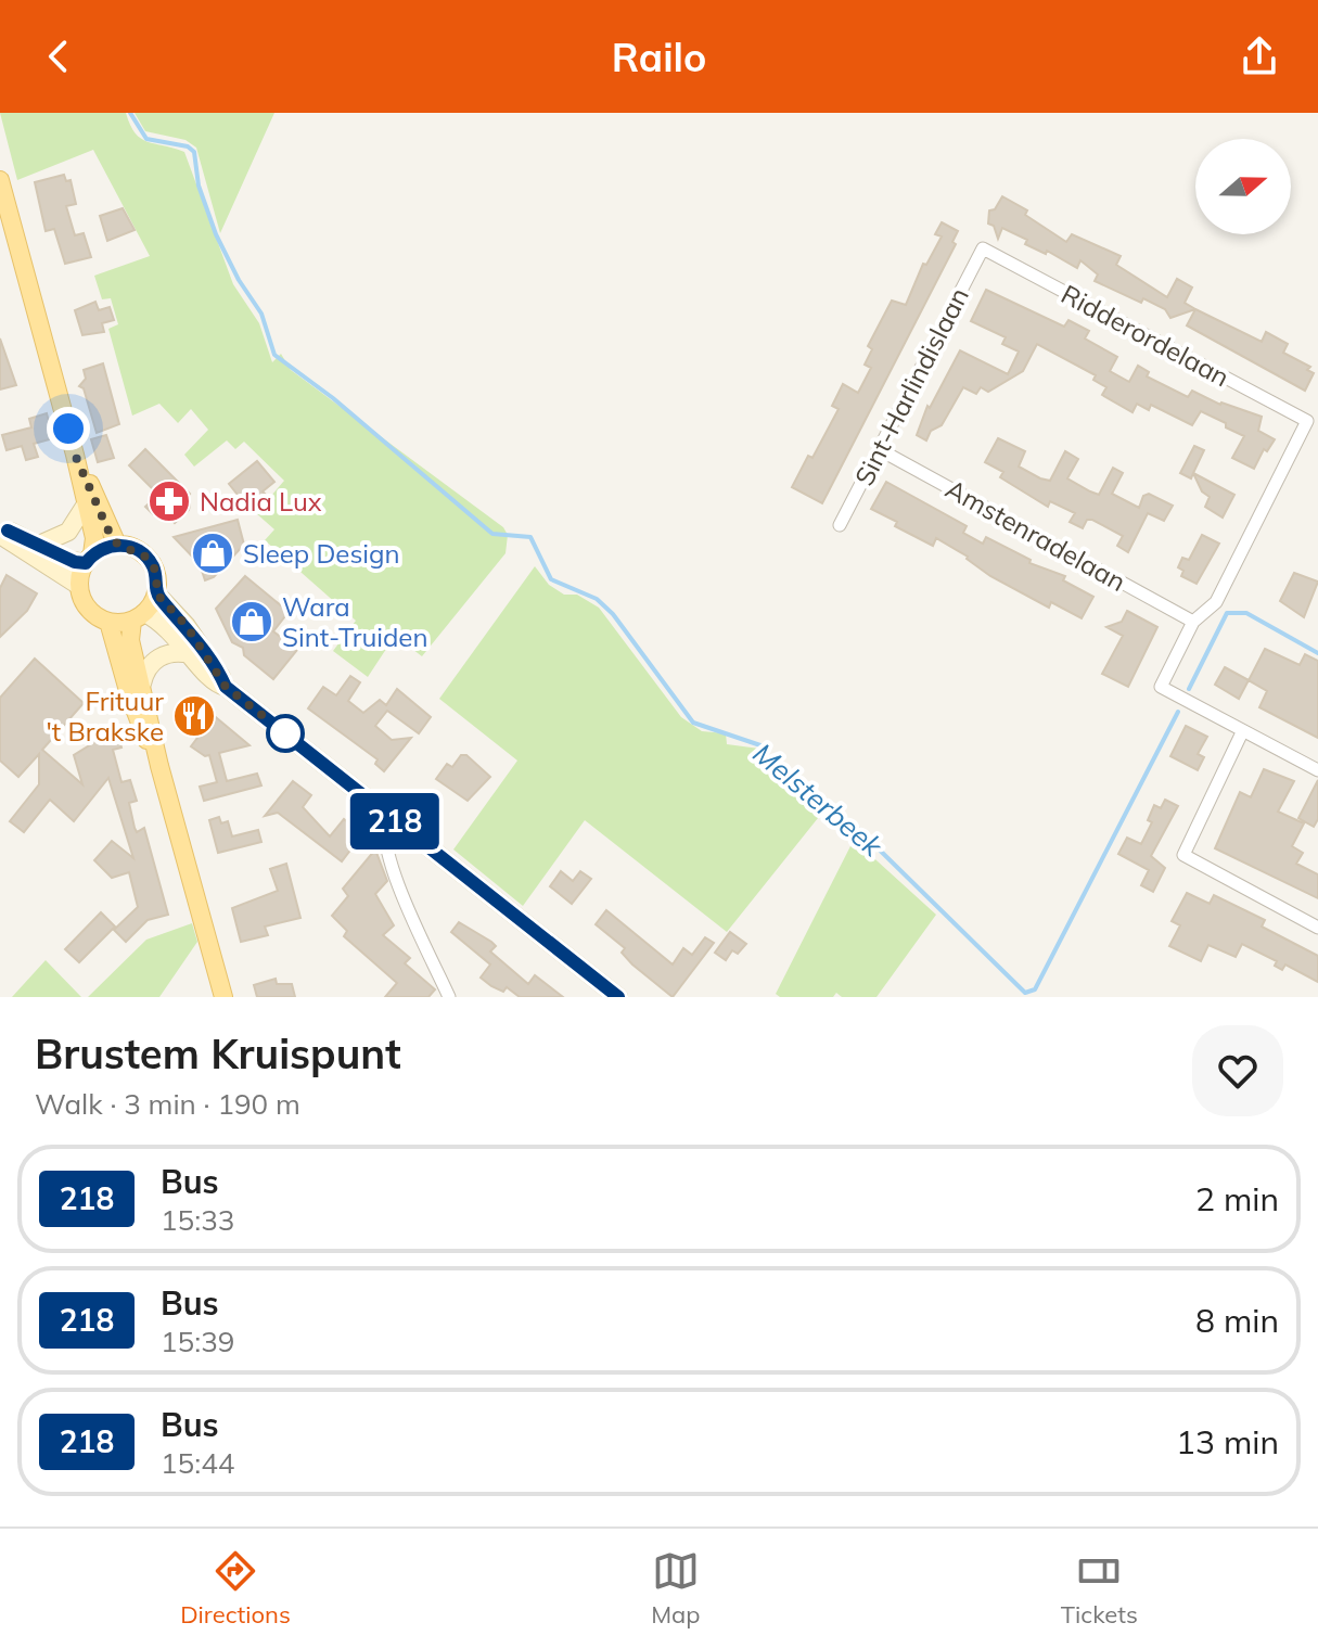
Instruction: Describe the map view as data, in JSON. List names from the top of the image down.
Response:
{
  "streets": {
    "street": ["Ridderordelaan", "Sint-Harlindislaan", "Amstenradelaan"]
  },
  "crossings": [
    ["Ridderordelaan", "Sint-Harlindislaan"],
    ["Ridderordelaan", "Amstenradelaan"],
    ["Sint-Harlindislaan", "Amstenradelaan"]
  ],
  "water": ["Melsterbeek"],
  "places": {
    "pharmacy": ["Nadia Lux"],
    "shop": ["Sleep Design", "Wara Sint-Truiden"],
    "restaurant": ["Frituur 't Brakske"]
  },
  "lines": ["bus line 218"],
  "north": "right",
  "page": {
    "header": "Railo",
    "on_map": "218",
    "heading": ["Brustem Kruispunt", "Walk · 3 min · 190 m"],
    "list": [
      {
        "mark": "218",
        "name": "Bus",
        "note": "15:33",
        "value": "2 min"
      },
      {
        "mark": "218",
        "name": "Bus",
        "note": "15:39",
        "value": "8 min"
      },
      {
        "mark": "218",
        "name": "Bus",
        "note": "15:44",
        "value": "13 min"
      }
    ],
    "tabs": ["Directions", "Map", "Tickets"]
  }
}
